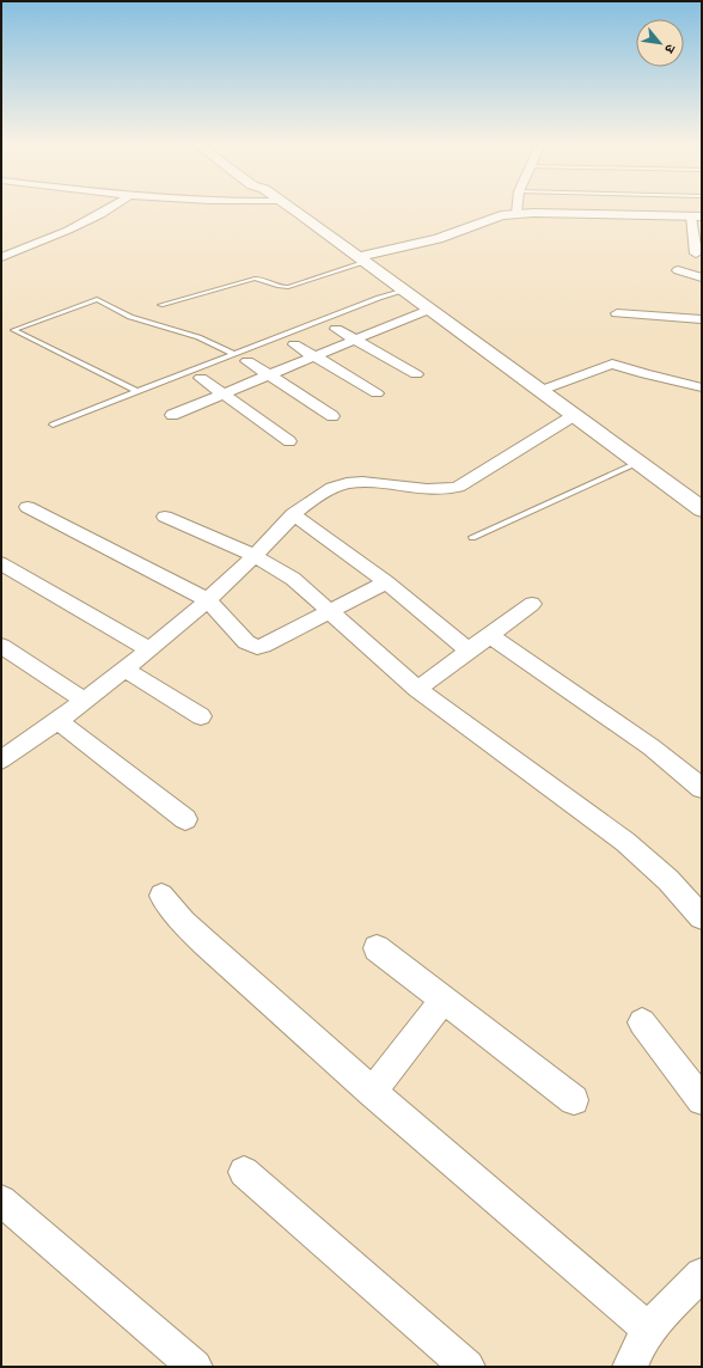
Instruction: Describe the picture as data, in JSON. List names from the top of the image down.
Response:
{
  "north": "bottom right"
}
